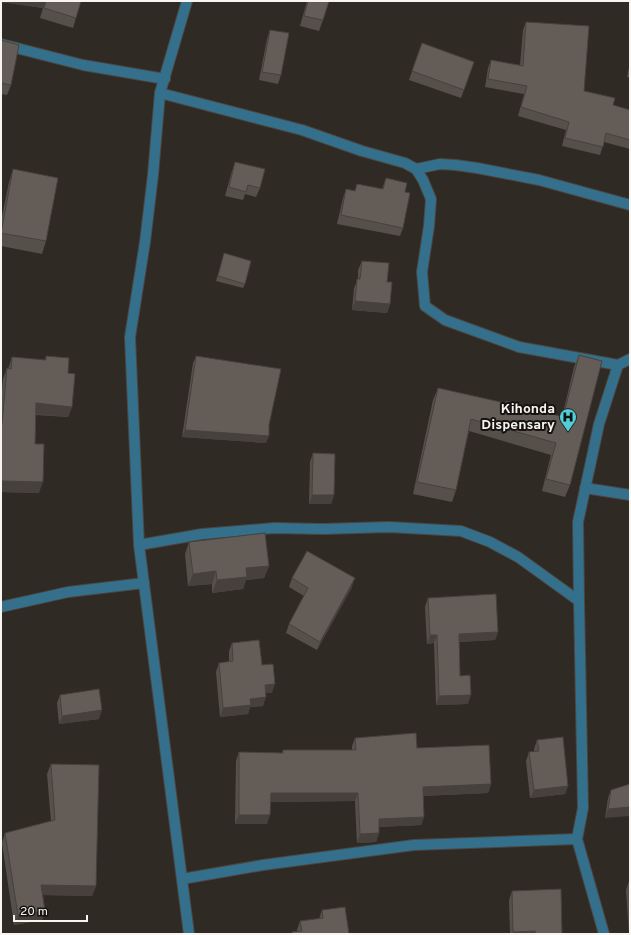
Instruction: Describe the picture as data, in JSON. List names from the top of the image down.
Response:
{
  "places": {
    "hospital": ["Kihonda Dispensary"]
  },
  "scale_bar": "20 m"
}
